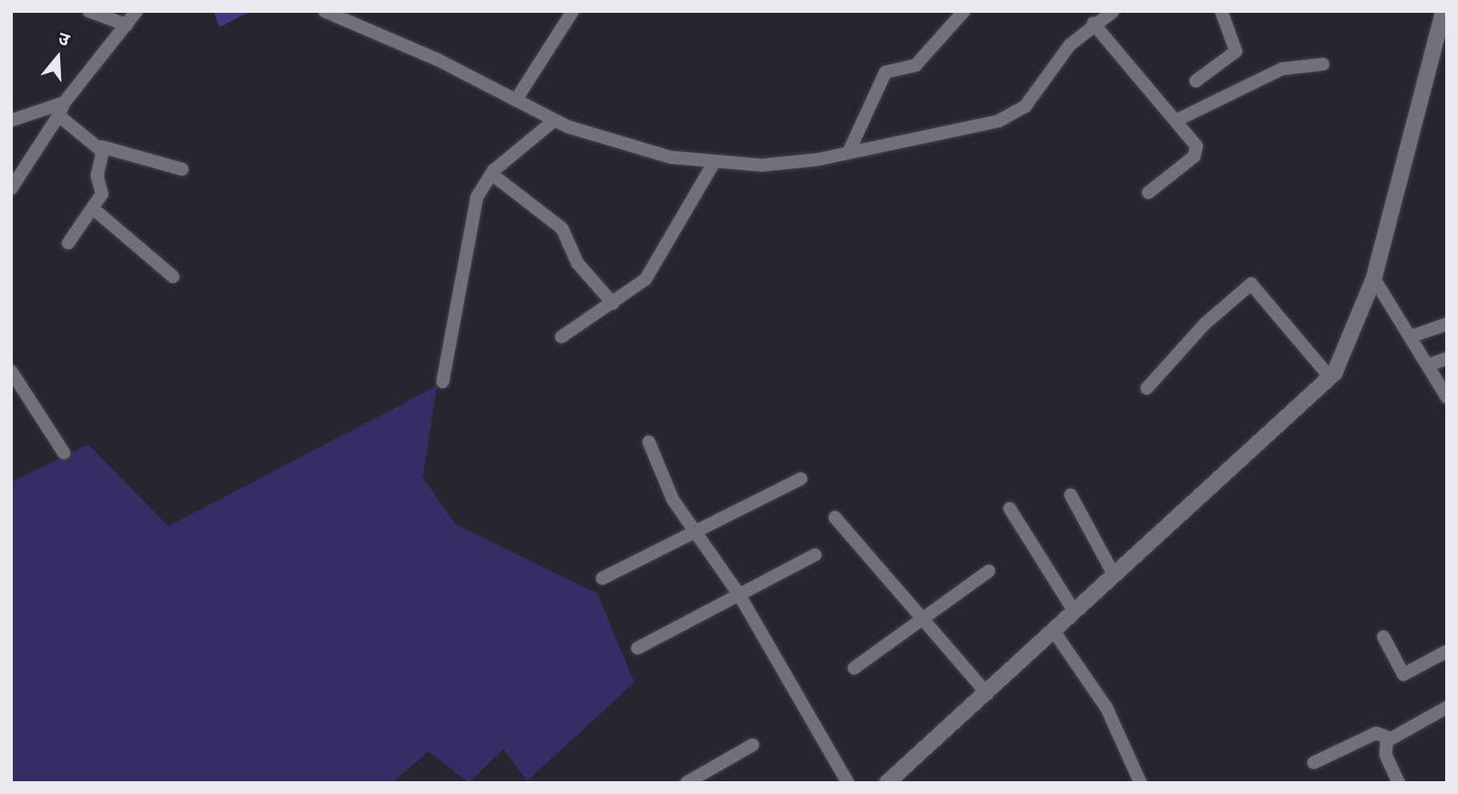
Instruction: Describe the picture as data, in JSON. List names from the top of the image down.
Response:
{
  "north": "top"
}
